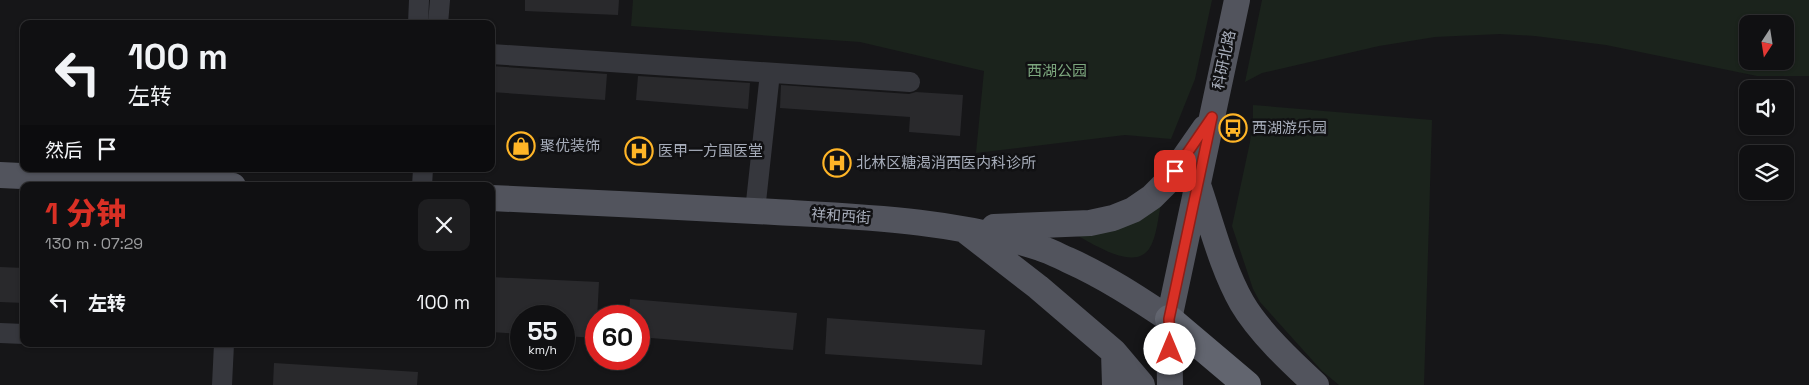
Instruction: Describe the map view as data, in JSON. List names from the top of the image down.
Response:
{
  "streets": {
    "main road": ["科研北路", "祥和西街"]
  },
  "crossings": [
    ["科研北路", "祥和西街"]
  ],
  "parks": ["西湖公园"],
  "places": {
    "bus stop": ["西湖游乐园"],
    "shop": ["聚优装饰"],
    "hospital": ["医甲一方国医堂", "北林区糖渴消西医内科诊所"]
  },
  "north": "bottom",
  "page": {
    "turn": ["100 m", "左转"],
    "then": "然后",
    "heading": ["1 分钟", "130 m · 07:29"],
    "list": [
      {
        "name": "左转",
        "value": "100 m"
      }
    ],
    "speed": "55 km/h",
    "limit": "60"
  }
}
